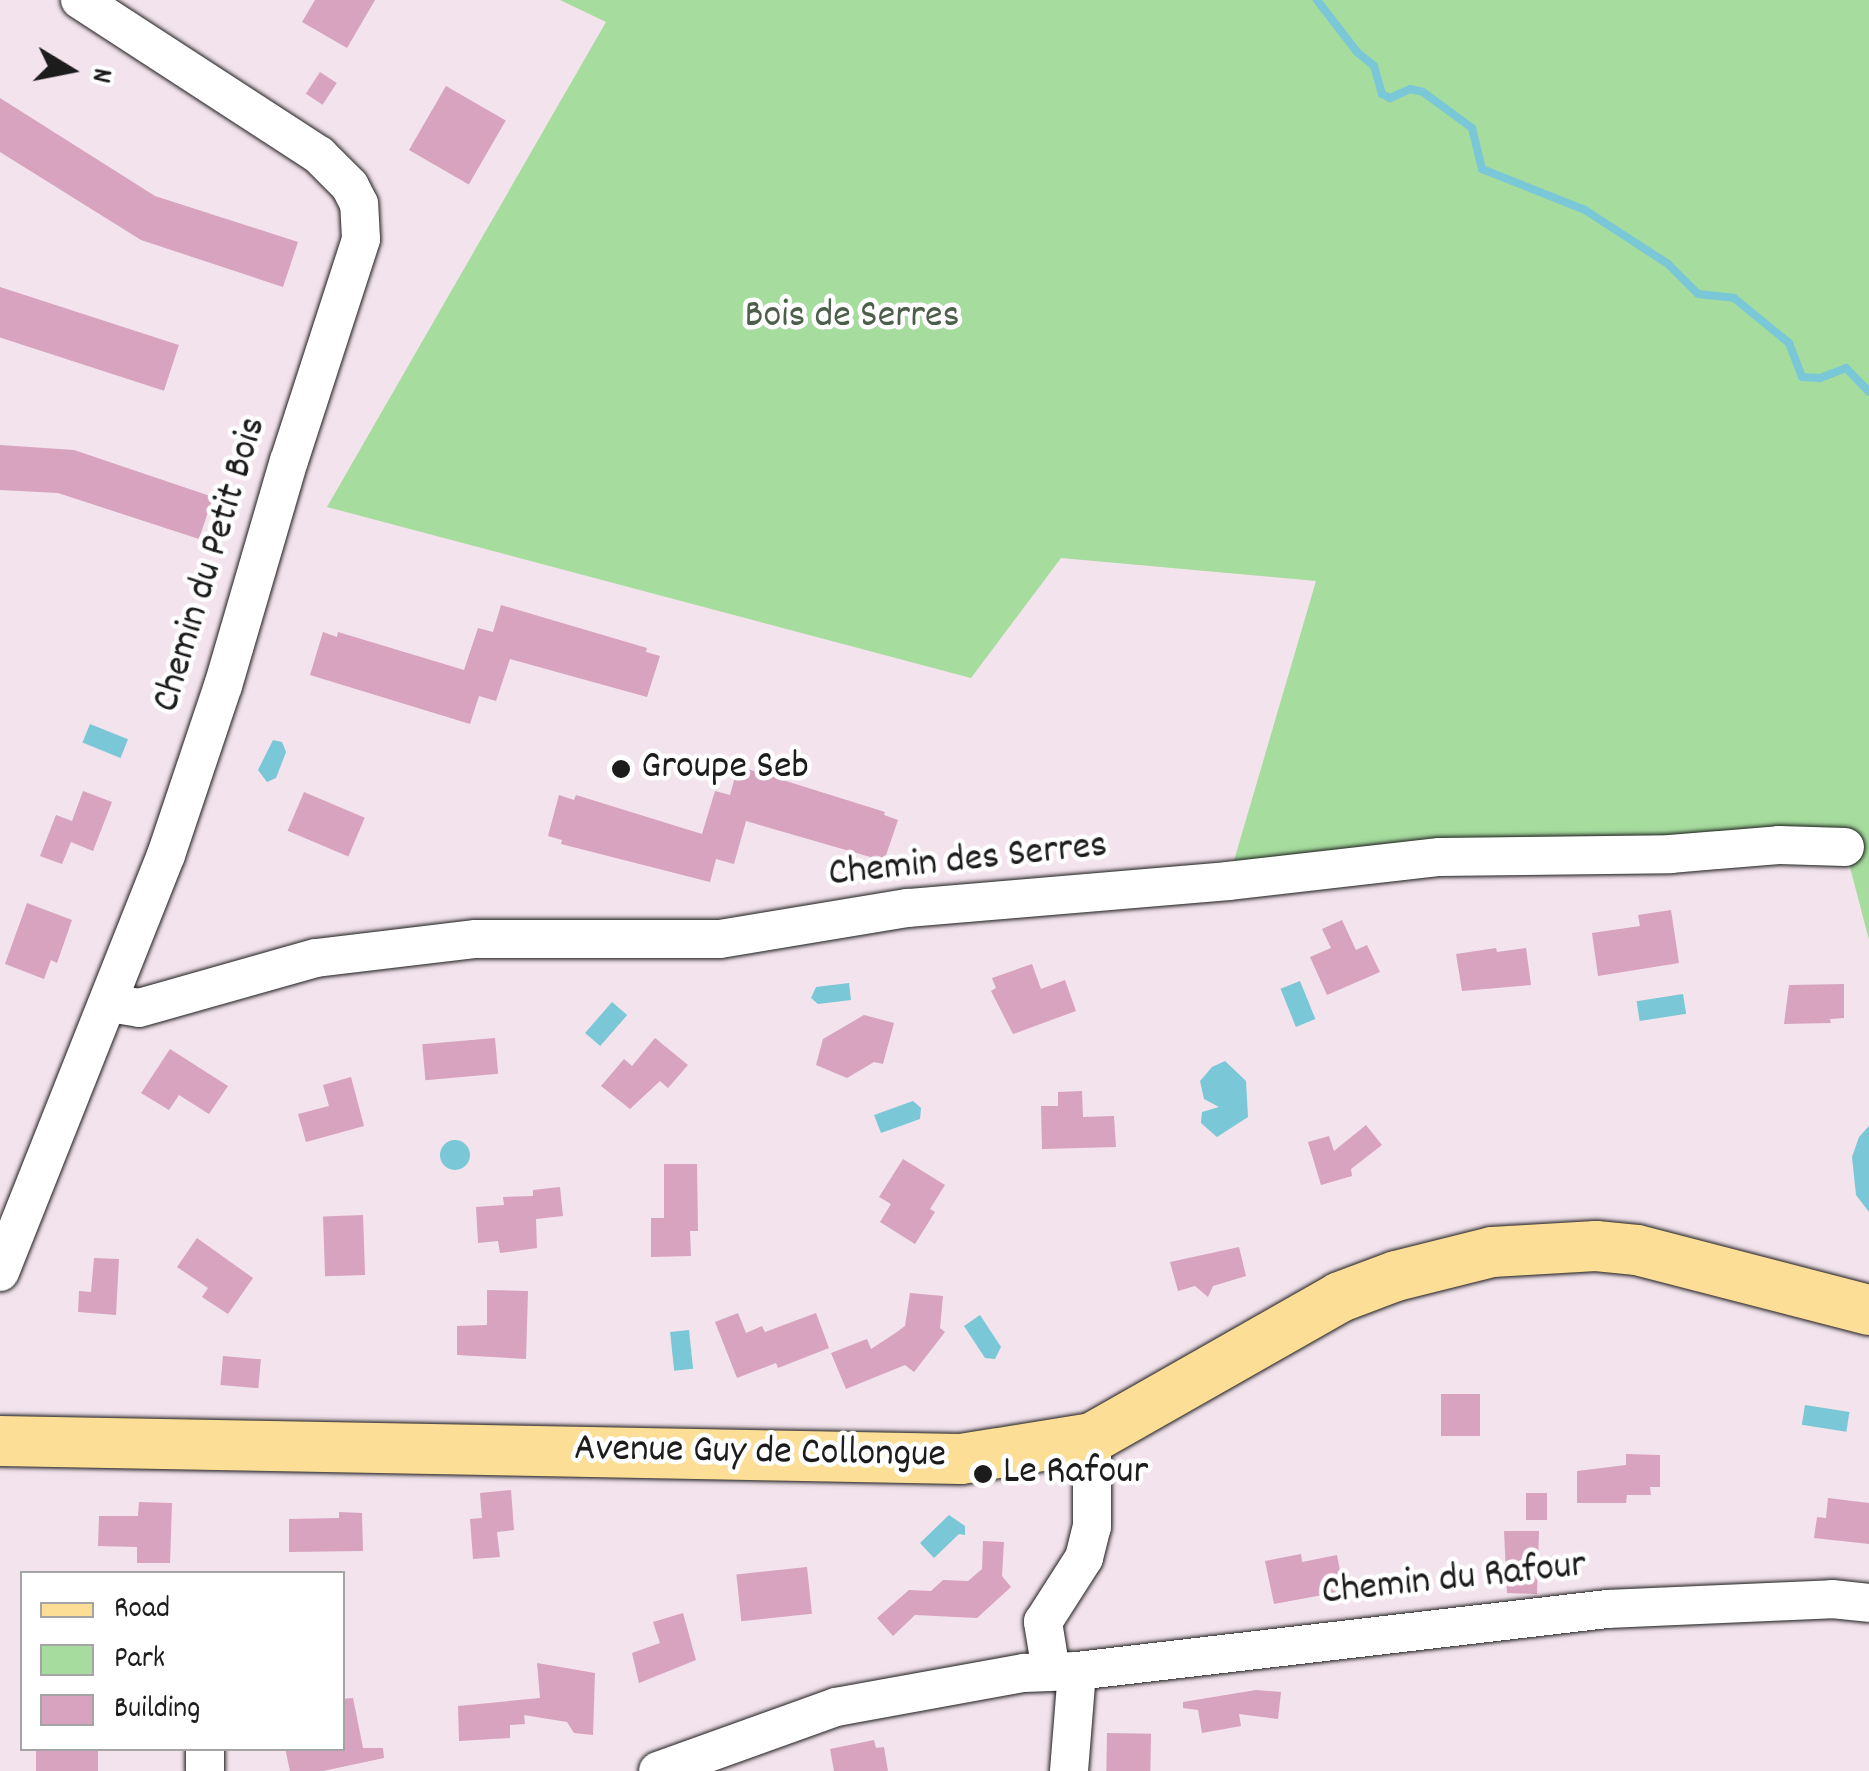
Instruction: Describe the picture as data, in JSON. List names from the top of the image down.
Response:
{
  "streets": {
    "main road": ["Avenue Guy de Collongue"],
    "street": ["Chemin du Petit Bois", "Chemin des Serres", "Chemin du Rafour"]
  },
  "crossings": [
    ["Chemin du Petit Bois", "Chemin des Serres"]
  ],
  "parks": ["Bois de Serres"],
  "places": ["Groupe Seb", "Le Rafour"],
  "legend": ["Road", "Park", "Building"],
  "north": "right"
}
